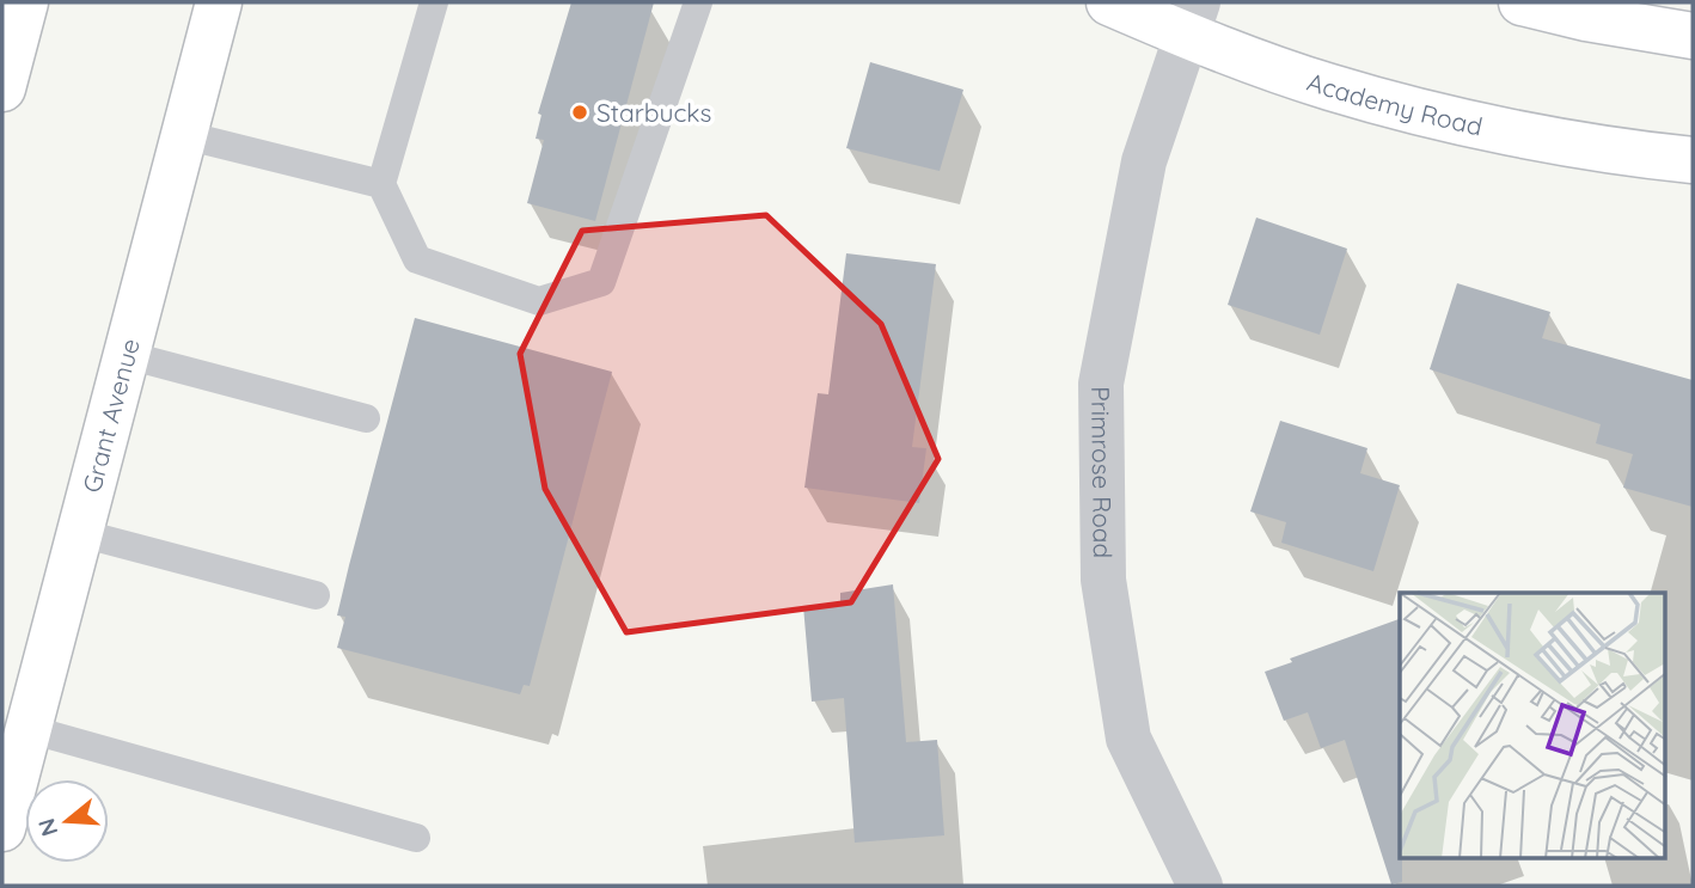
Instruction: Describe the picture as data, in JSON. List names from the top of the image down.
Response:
{
  "streets": {
    "main road": ["Academy Road", "Grant Avenue"],
    "street": ["Primrose Road"]
  },
  "crossings": [
    ["Academy Road", "Primrose Road"]
  ],
  "places": ["Starbucks"],
  "north": "left"
}
